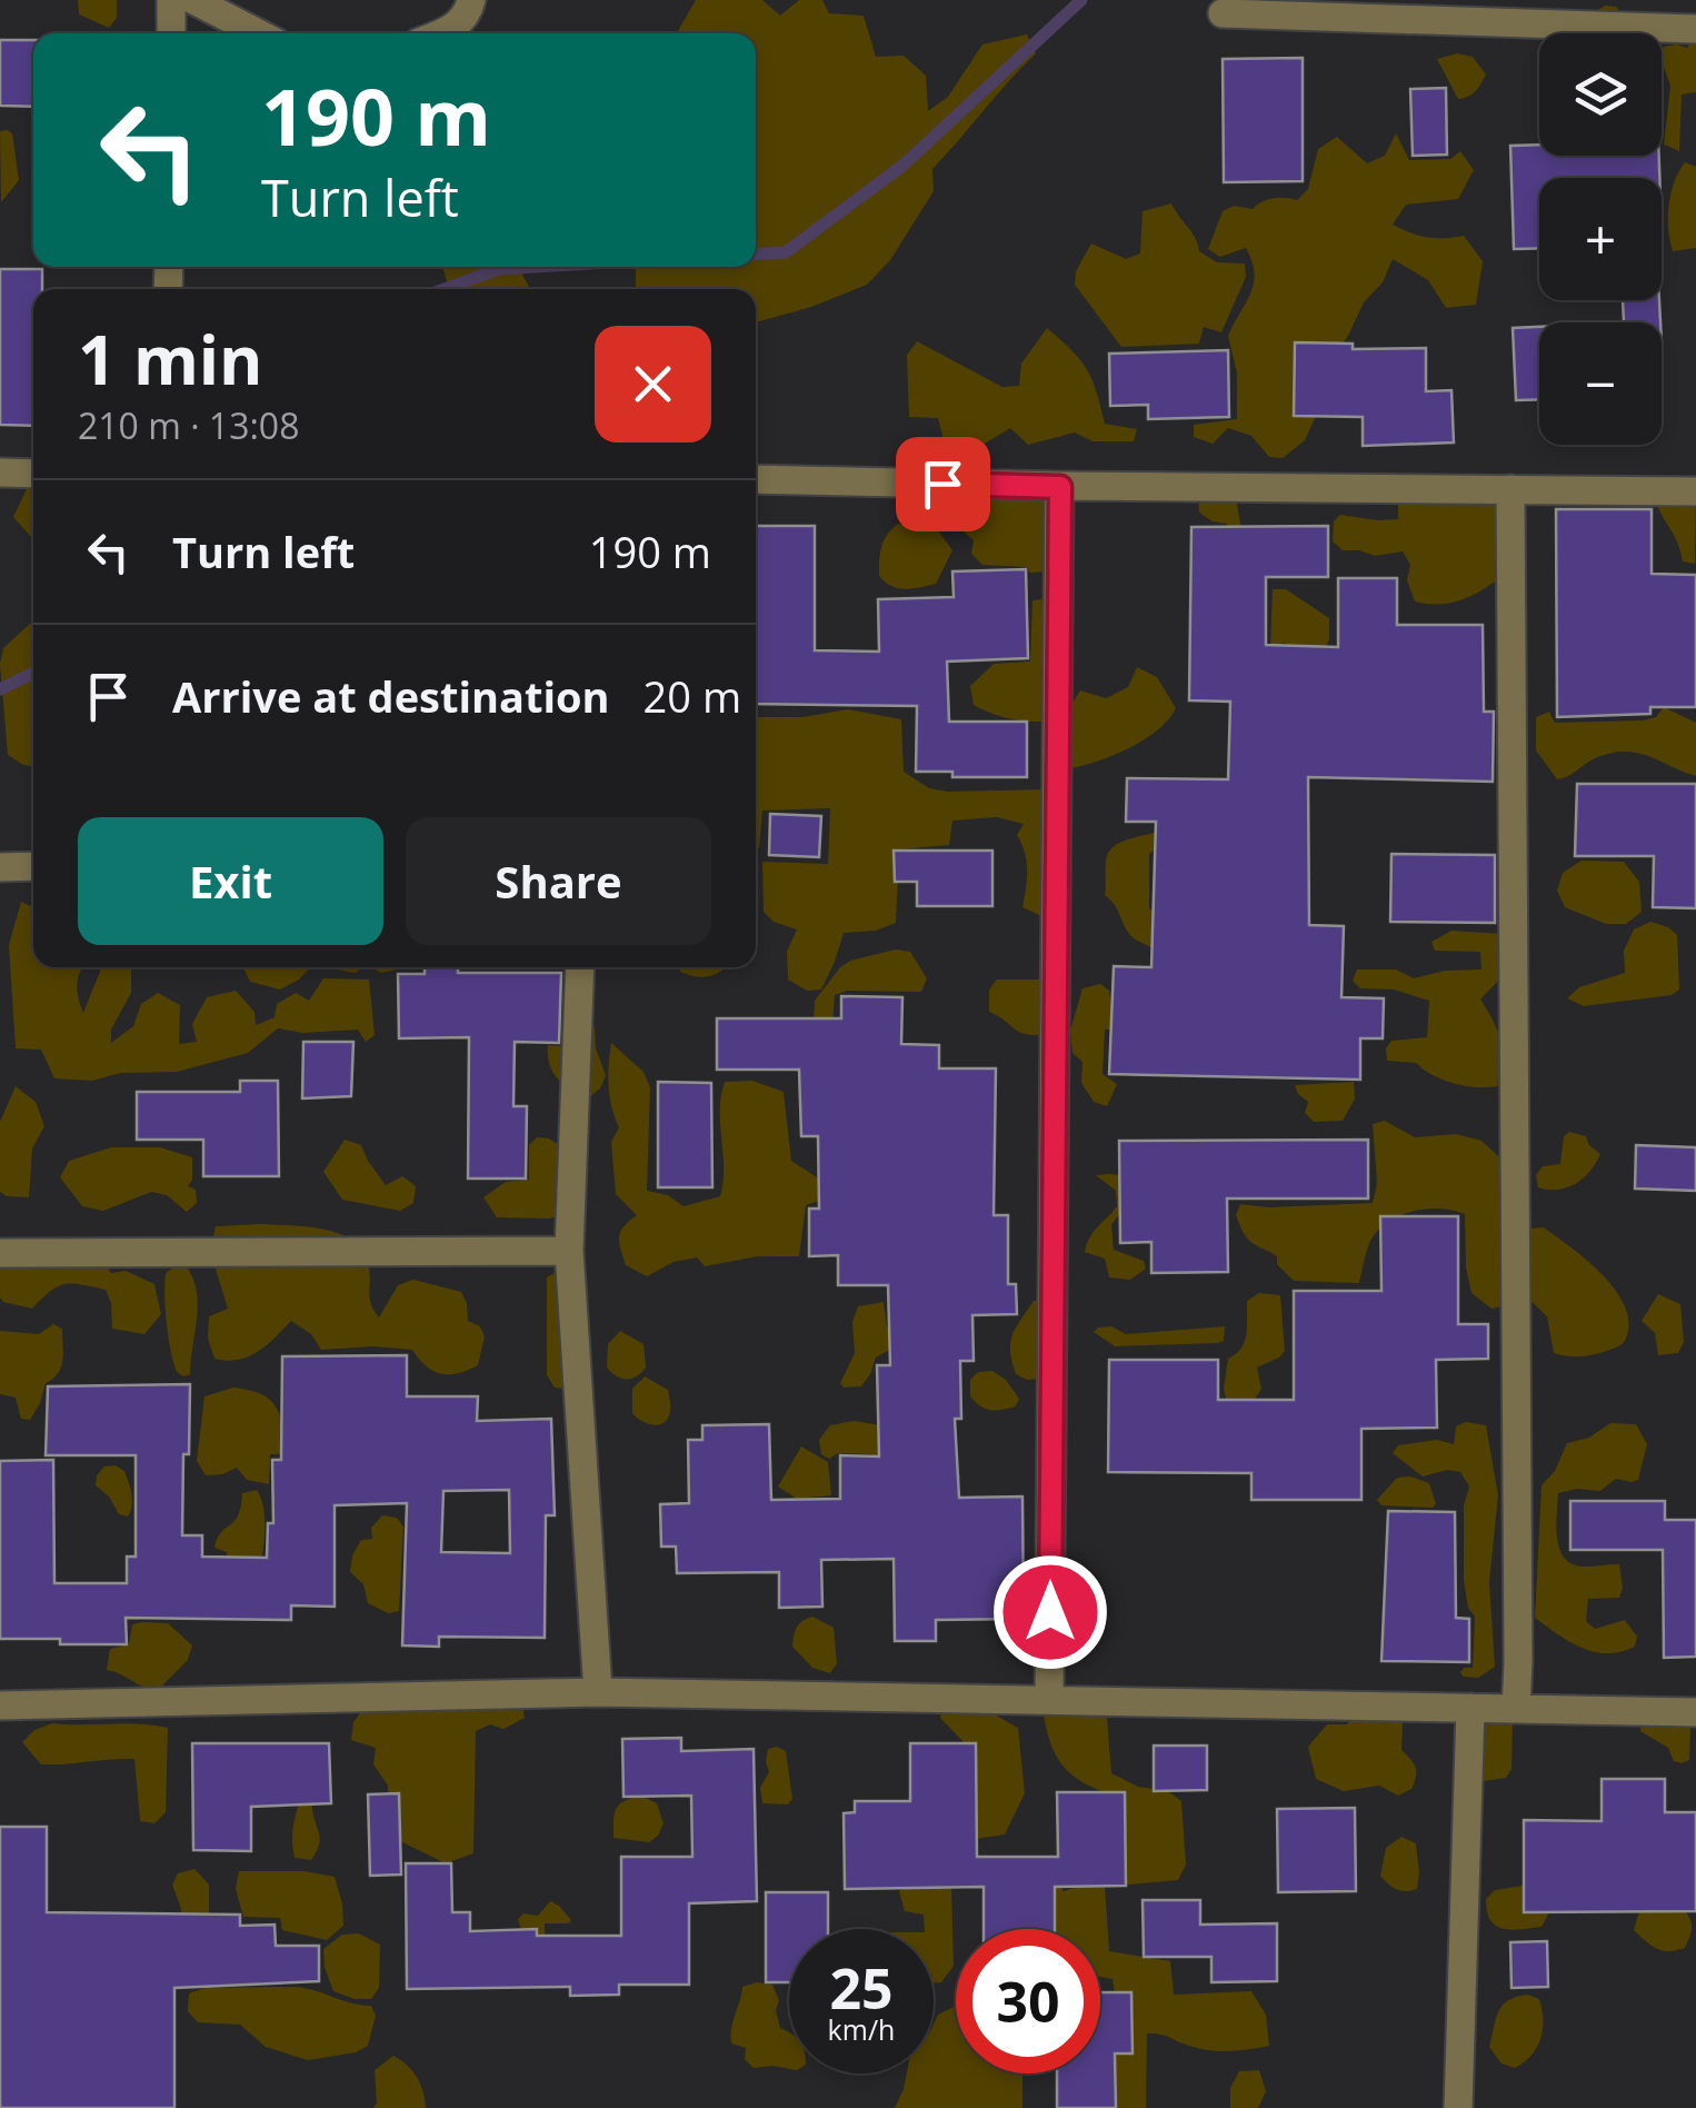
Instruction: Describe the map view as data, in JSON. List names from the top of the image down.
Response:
{
  "page": {
    "map_buttons": ["+", "−"],
    "turn": ["190 m", "Turn left"],
    "heading": ["1 min", "210 m · 13:08"],
    "list": [
      {
        "name": "Turn left",
        "value": "190 m"
      },
      {
        "name": "Arrive at destination",
        "value": "20 m"
      }
    ],
    "buttons": ["Exit", "Share"],
    "speed": "25 km/h",
    "limit": "30"
  }
}
